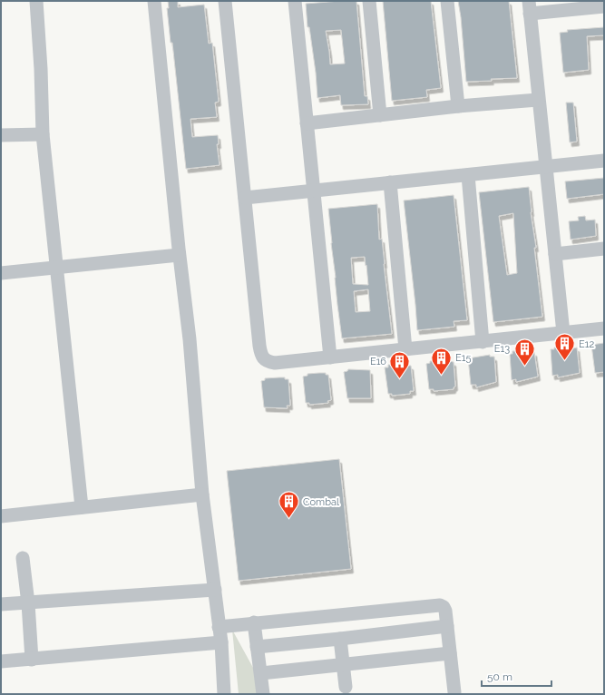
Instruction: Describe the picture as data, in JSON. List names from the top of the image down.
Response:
{
  "places": {
    "building": [
      "E12",
      "E13",
      "E15",
      "E16",
      "Combal"
    ]
  },
  "scale_bar": "50 m"
}
